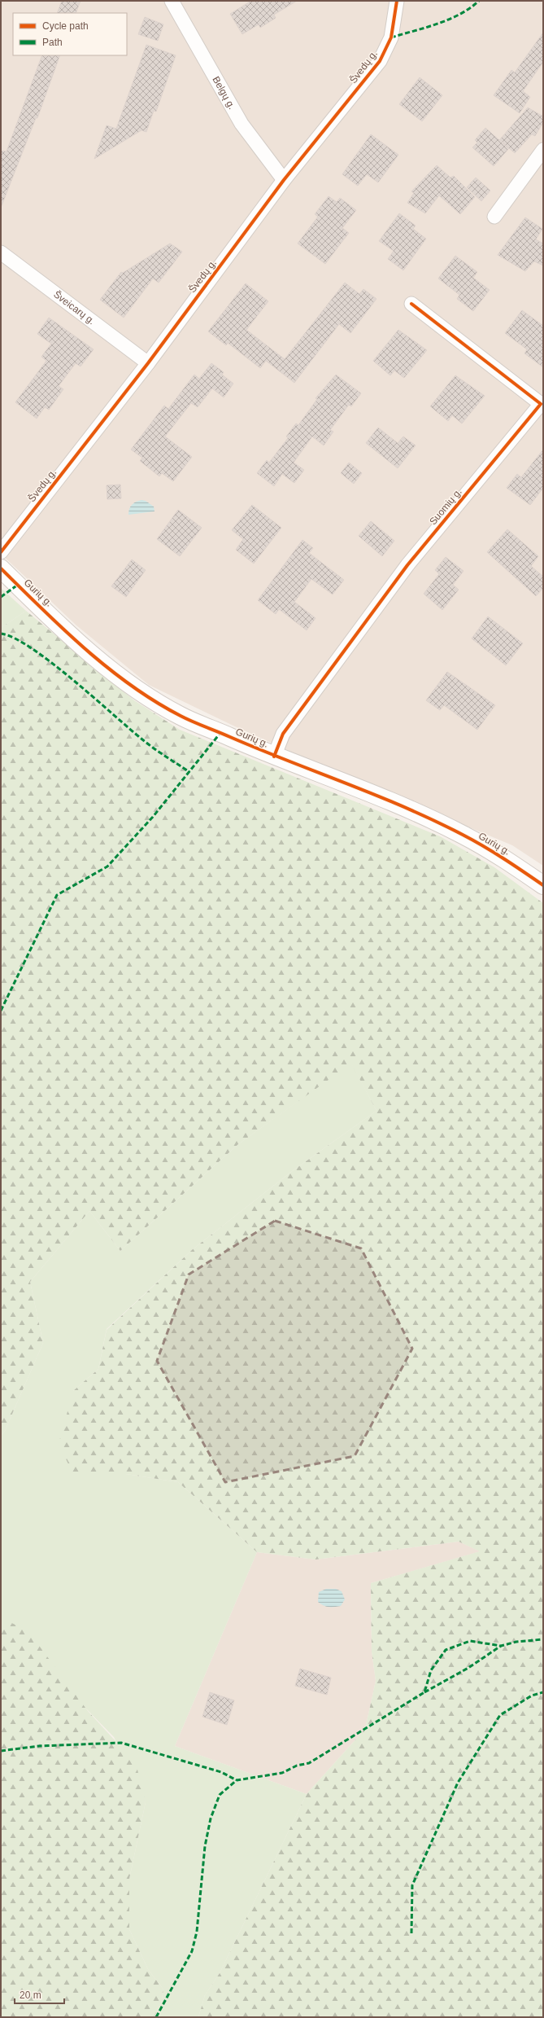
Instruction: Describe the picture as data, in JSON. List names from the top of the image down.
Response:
{
  "streets": {
    "street": [
      "Švedų g.",
      "Belgų g.",
      "Šveicarų g.",
      "Suomių g.",
      "Gurių g."
    ]
  },
  "crossings": [
    ["Švedų g.", "Belgų g."],
    ["Švedų g.", "Šveicarų g."],
    ["Suomių g.", "Gurių g."]
  ],
  "legend": ["Cycle path", "Path"],
  "scale_bar": "20 m"
}
